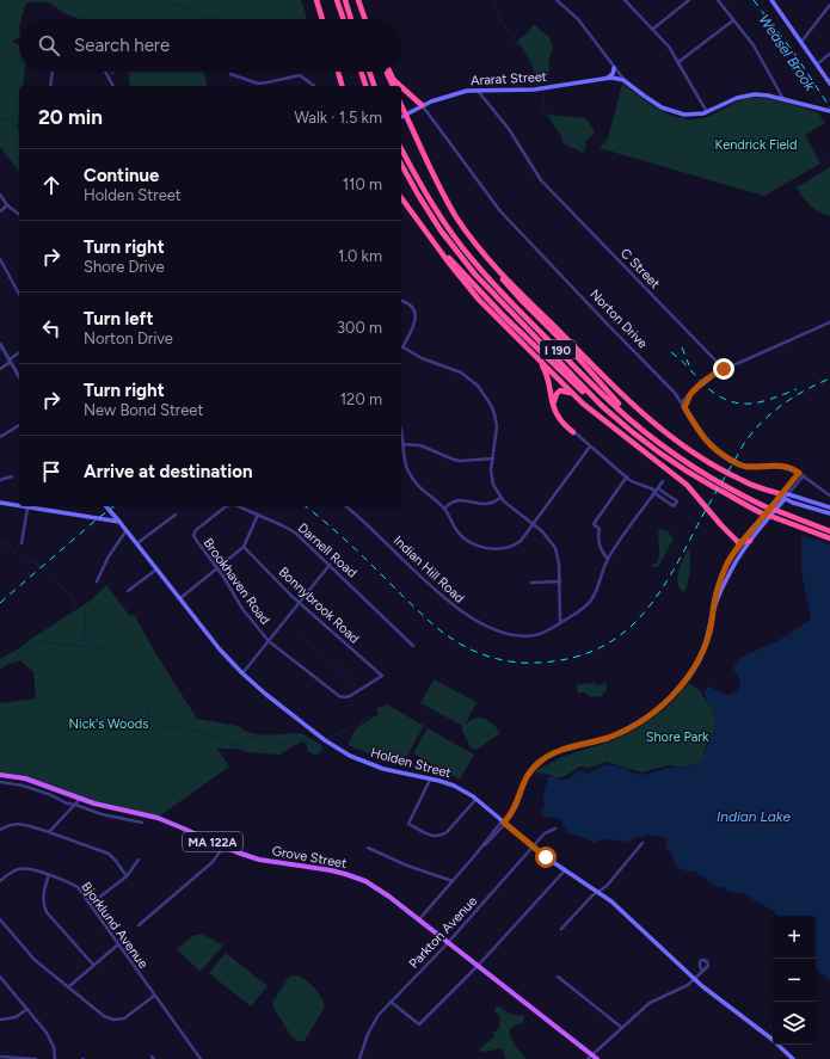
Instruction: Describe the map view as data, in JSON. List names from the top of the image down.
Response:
{
  "streets": {
    "highway": ["I 190"],
    "main road": [
      "Ararat Street",
      "Holden Street",
      "MA 122A",
      "Grove Street"
    ],
    "street": [
      "C Street",
      "Norton Drive",
      "Darnell Road",
      "Indian Hill Road",
      "Brookhaven Road",
      "Bonnybrook Road",
      "Bjorklund Avenue",
      "Parkton Avenue"
    ]
  },
  "crossings": [
    ["Ararat Street", "C Street"],
    ["Ararat Street", "Norton Drive"],
    ["Darnell Road", "Brookhaven Road"],
    ["Brookhaven Road", "Bonnybrook Road"],
    ["Holden Street", "Parkton Avenue"],
    ["Grove Street", "Parkton Avenue"]
  ],
  "water": ["Weasel Brook", "Indian Lake"],
  "parks": ["Kendrick Field", "Nick's Woods", "Shore Park"],
  "page": {
    "search": "Search here",
    "heading": ["20 min", "Walk · 1.5 km"],
    "list": [
      ["Continue", "Holden Street", "110 m"],
      ["Turn right", "Shore Drive", "1.0 km"],
      ["Turn left", "Norton Drive", "300 m"],
      ["Turn right", "New Bond Street", "120 m"],
      "Arrive at destination"
    ],
    "map_buttons": ["+", "−"]
  }
}
